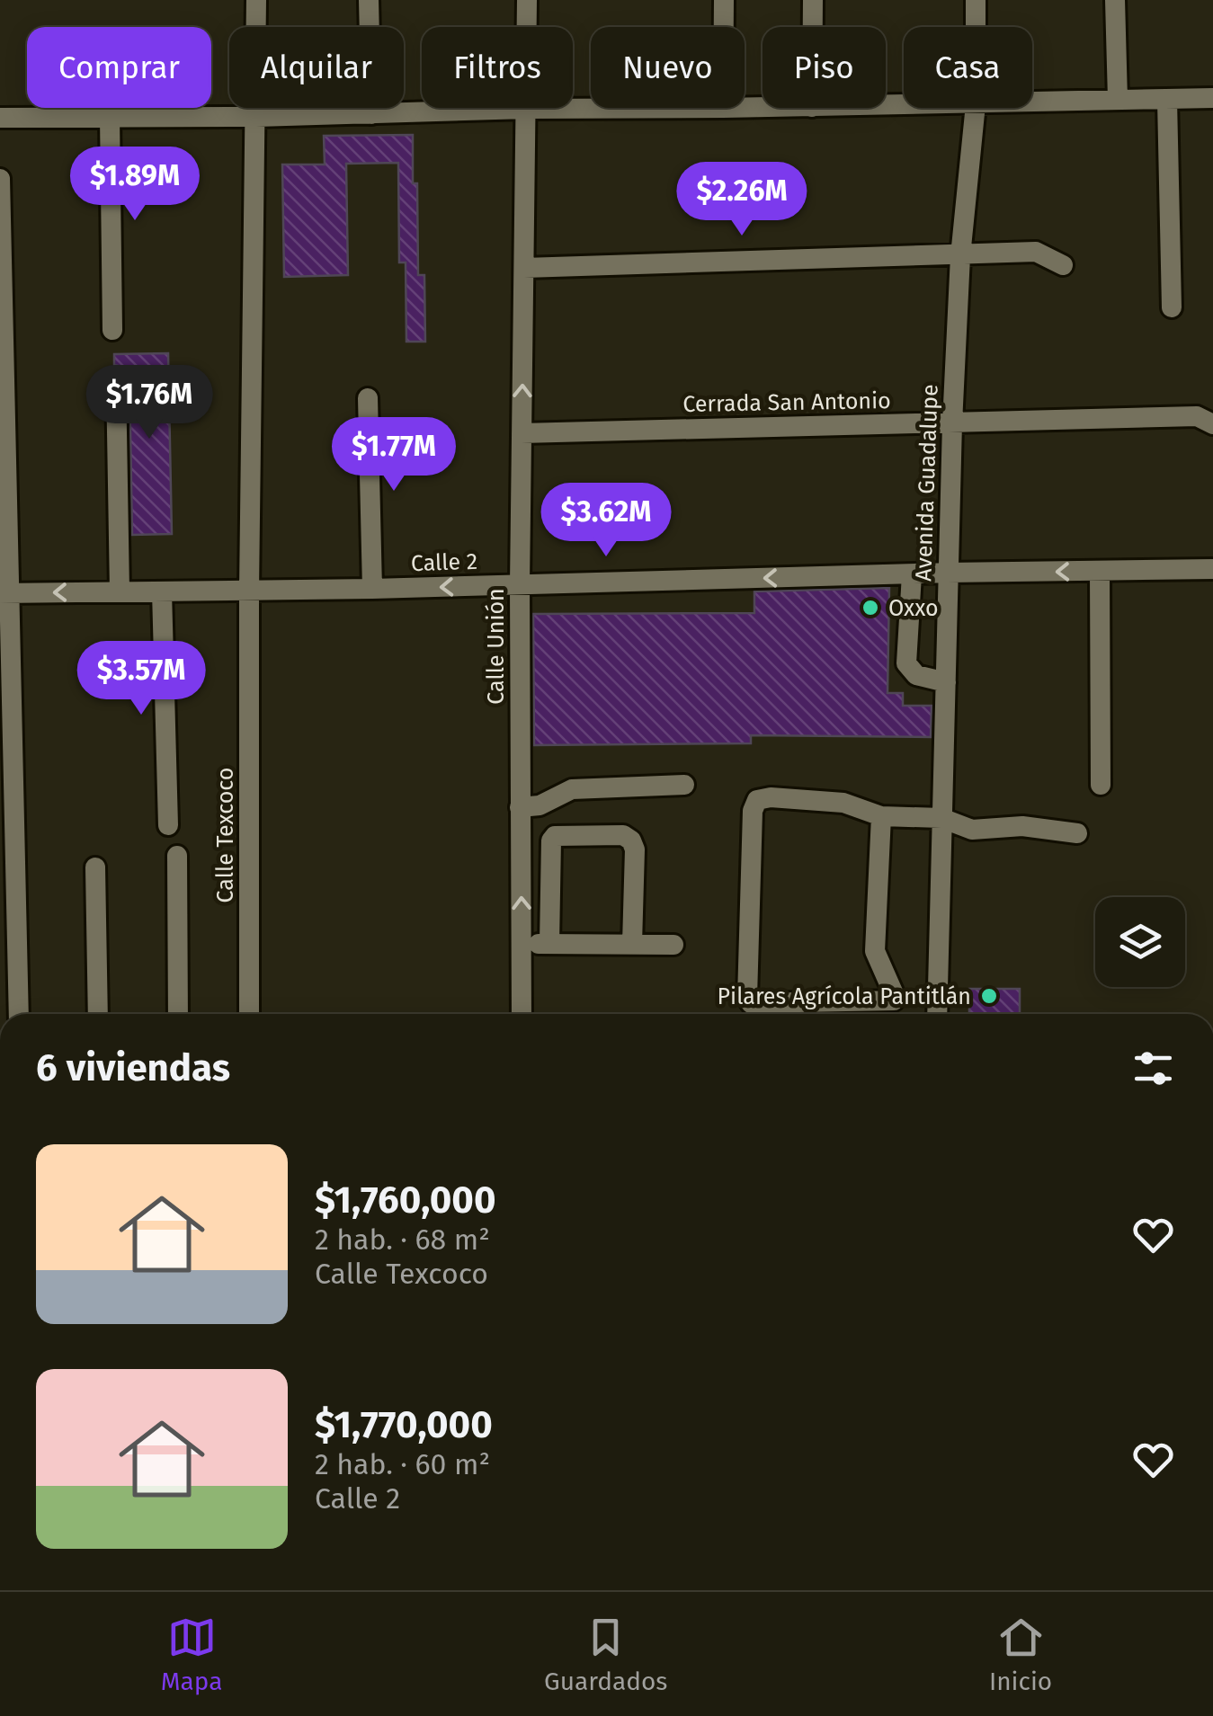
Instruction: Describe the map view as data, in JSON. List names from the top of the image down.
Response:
{
  "streets": {
    "street": [
      "Cerrada San Antonio",
      "Avenida Guadalupe",
      "Calle 2",
      "Calle Unión",
      "Calle Texcoco"
    ]
  },
  "crossings": [
    ["Cerrada San Antonio", "Avenida Guadalupe"],
    ["Cerrada San Antonio", "Calle Unión"],
    ["Avenida Guadalupe", "Calle 2"],
    ["Calle 2", "Calle Unión"],
    ["Calle 2", "Calle Texcoco"]
  ],
  "one_way": ["Calle 2"],
  "places": ["Oxxo", "Pilares Agrícola Pantitlán"],
  "page": {
    "chip": [
      "Comprar",
      "Alquilar",
      "Filtros",
      "Nuevo",
      "Piso",
      "Casa"
    ],
    "price": [
      "$1.89M",
      "$2.26M",
      "$1.76M",
      "$1.77M",
      "$3.62M",
      "$3.57M"
    ],
    "heading": "6 viviendas",
    "list": [
      {
        "name": "$1,760,000",
        "note": "2 hab. · 68 m² · Calle Texcoco"
      },
      {
        "name": "$1,770,000",
        "note": "2 hab. · 60 m² · Calle 2"
      }
    ],
    "tabs": ["Mapa", "Guardados", "Inicio"]
  }
}
